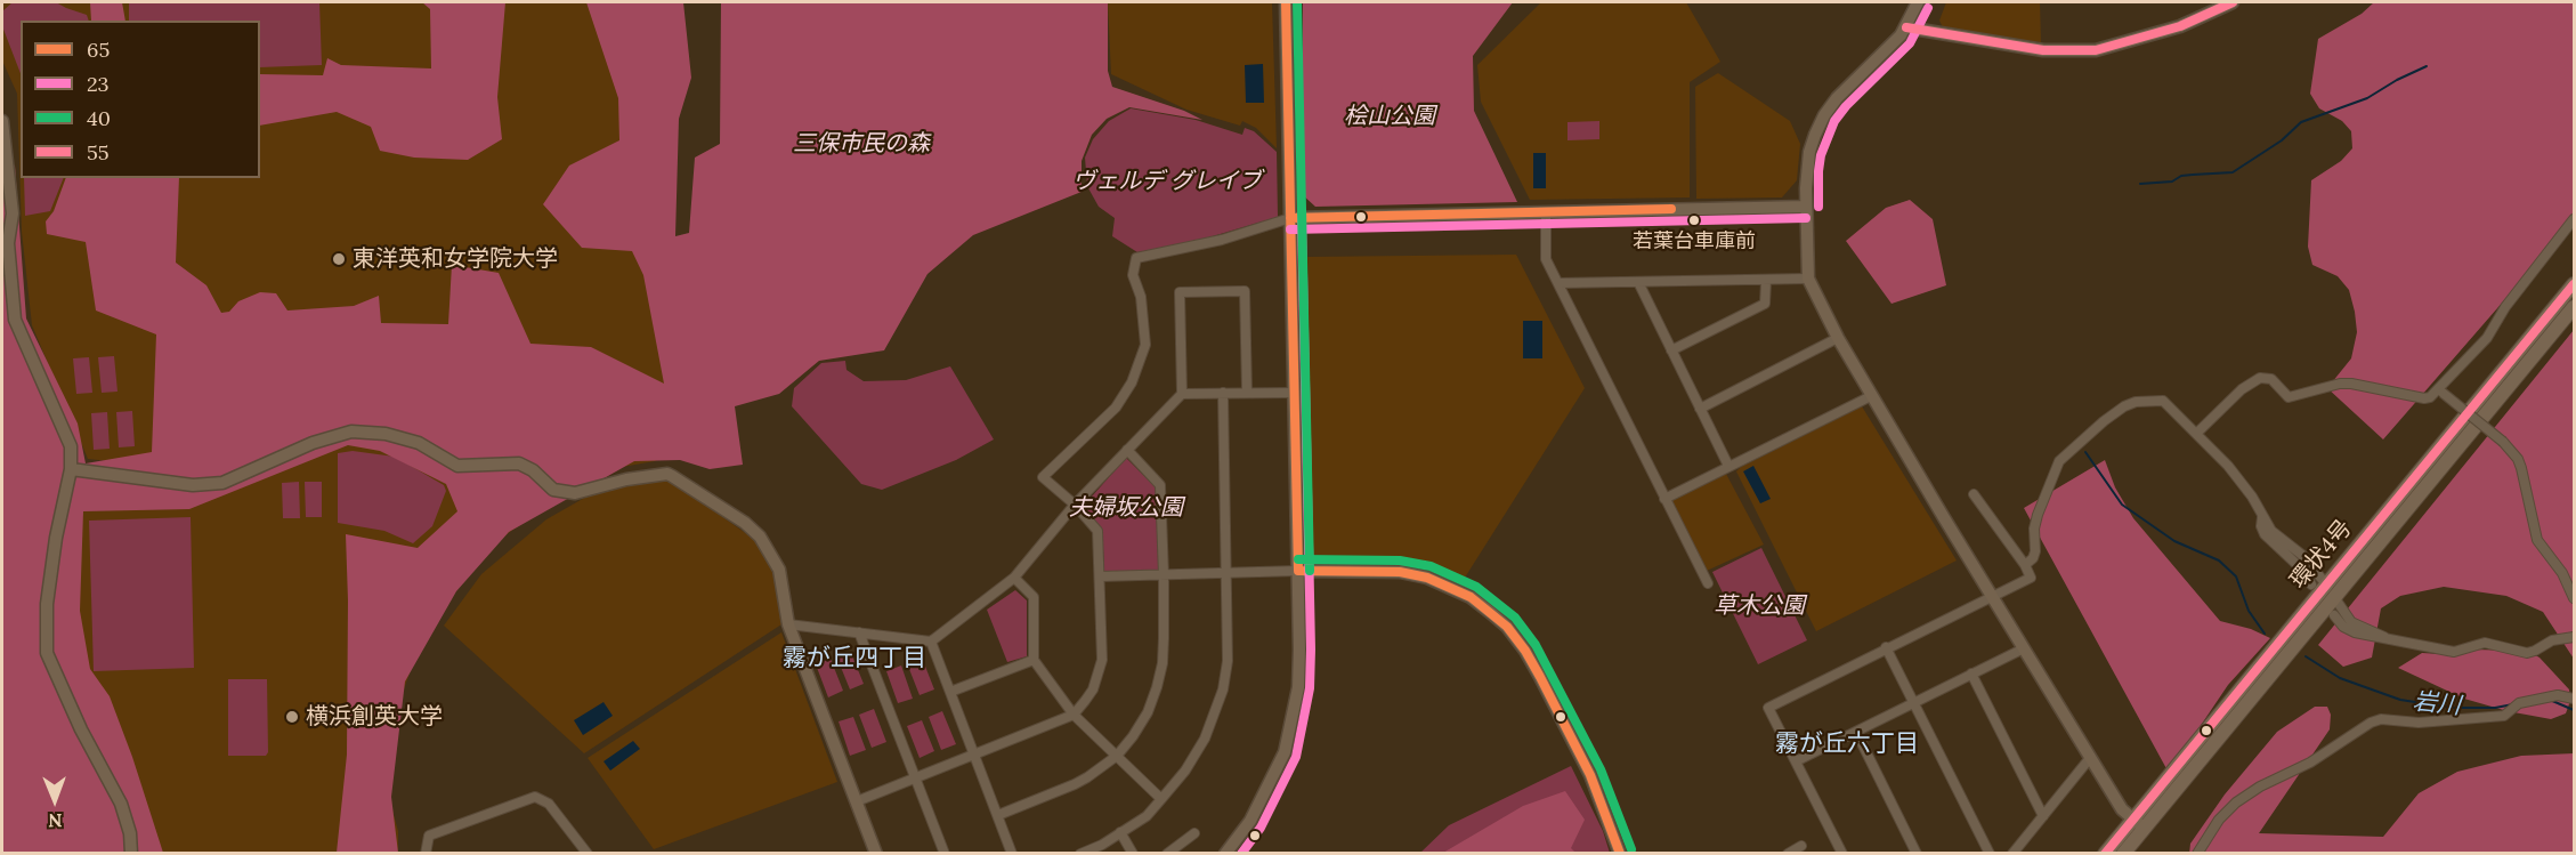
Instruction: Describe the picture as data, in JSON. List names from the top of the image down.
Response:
{
  "streets": {
    "main road": ["環状4号"]
  },
  "districts": ["霧が丘四丁目", "霧が丘六丁目"],
  "water": ["岩川"],
  "parks": [
    "桧山公園",
    "三保市民の森",
    "ヴェルデ グレイブ",
    "夫婦坂公園",
    "草木公園"
  ],
  "places": ["若葉台車庫前", "東洋英和女学院大学", "横浜創英大学"],
  "lines": [
    "transit line 65",
    "transit line 40",
    "transit line 55",
    "transit line 23"
  ],
  "legend": [
    "65",
    "23",
    "40",
    "55"
  ],
  "north": "bottom"
}
